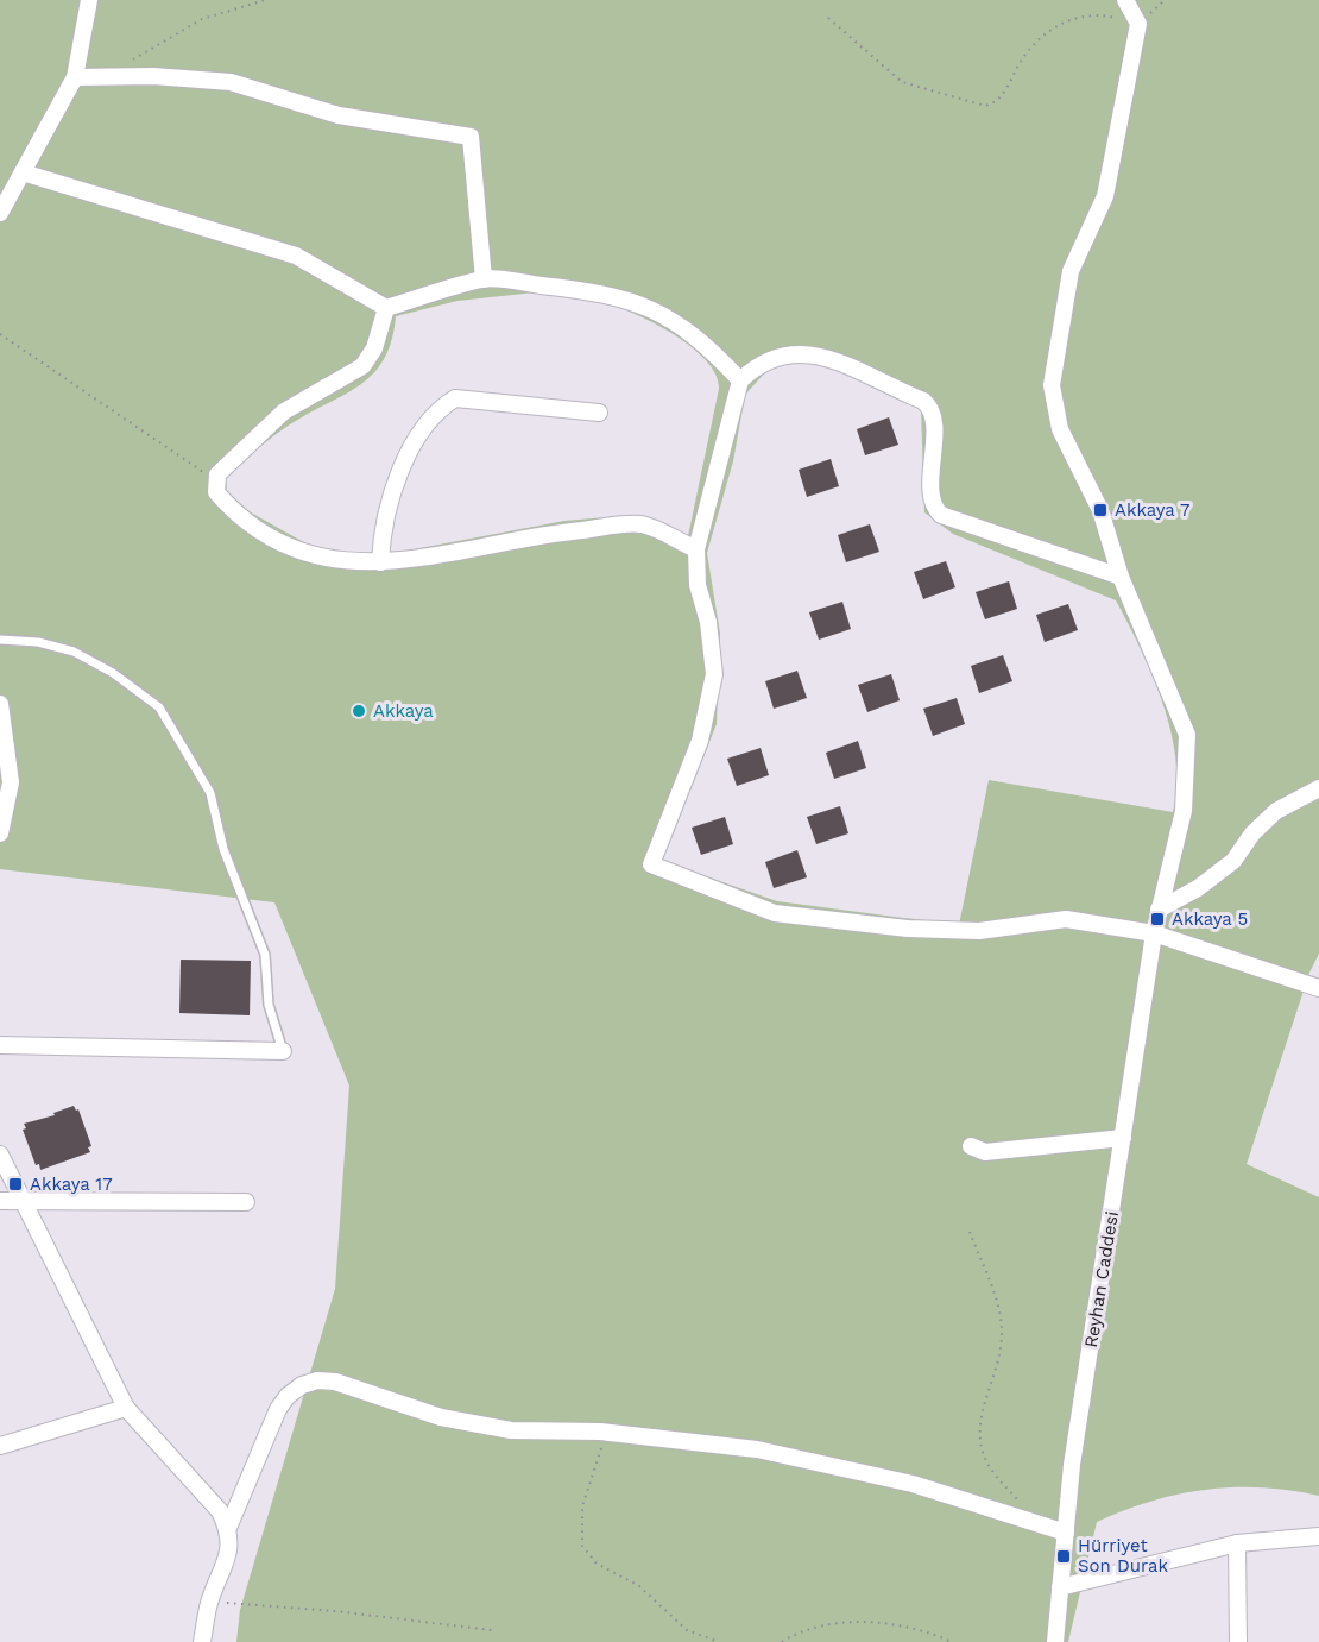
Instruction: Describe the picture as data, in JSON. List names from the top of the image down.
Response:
{
  "streets": {
    "street": ["Reyhan Caddesi"]
  },
  "places": {
    "transit": [
      "Akkaya 7",
      "Akkaya 5",
      "Akkaya 17",
      "Hürriyet Son Durak"
    ],
    "other": ["Akkaya"]
  }
}
